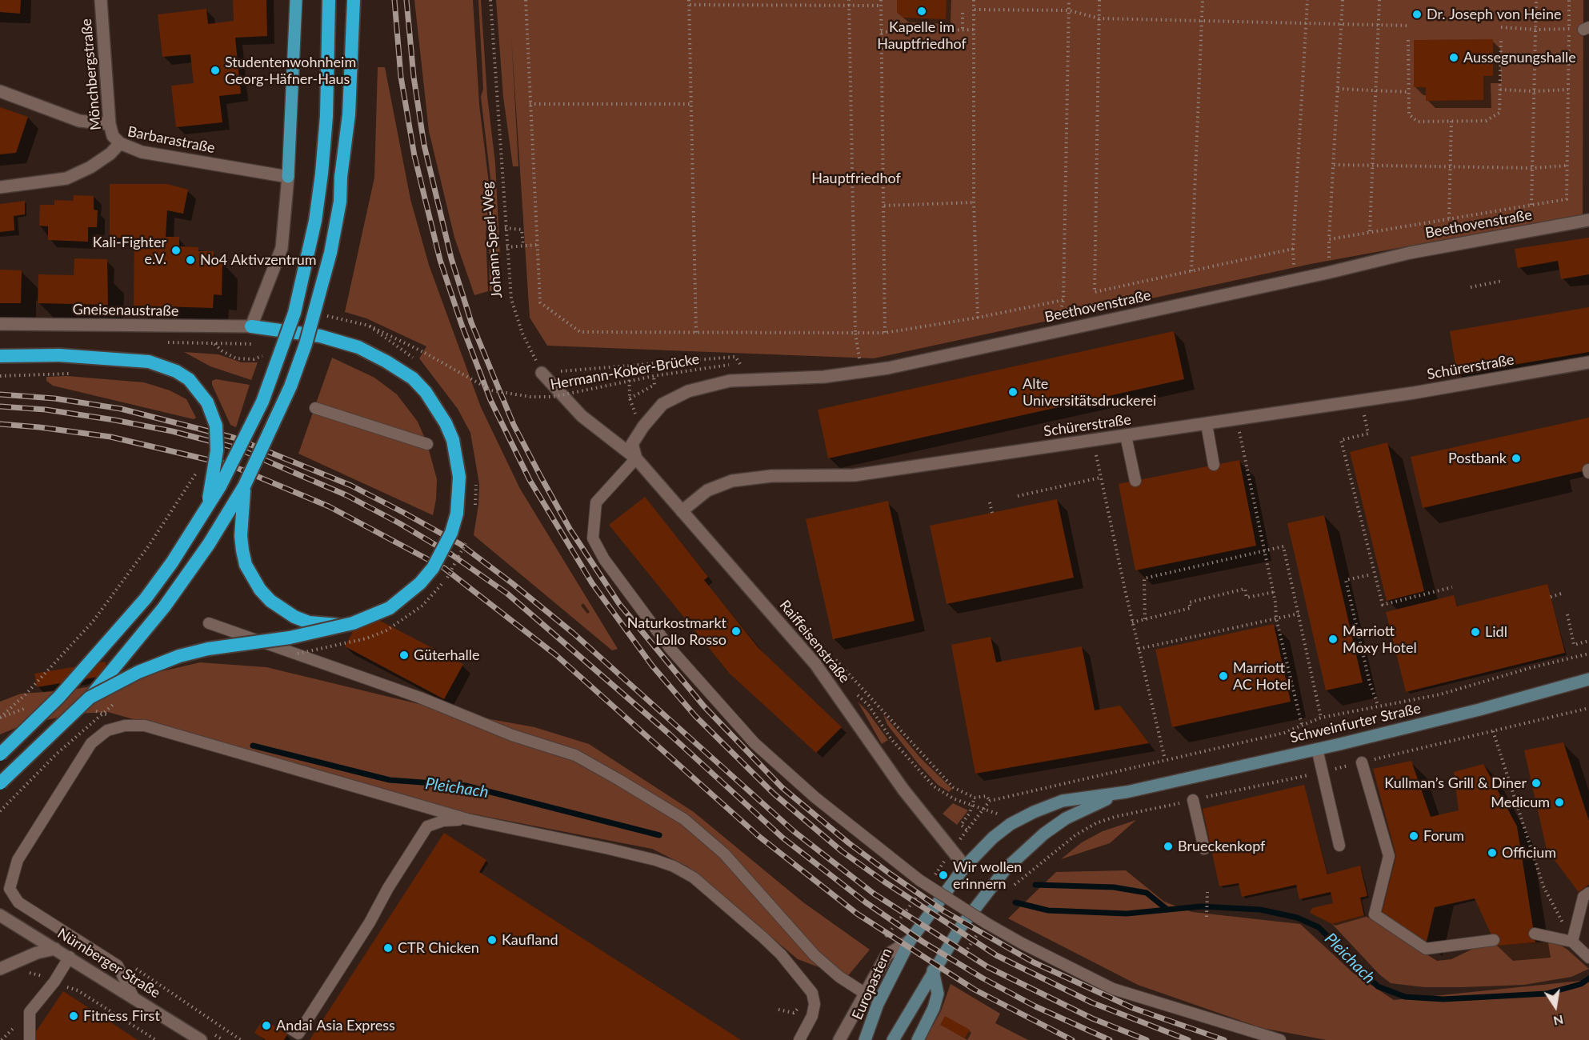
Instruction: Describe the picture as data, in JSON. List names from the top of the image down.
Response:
{
  "streets": {
    "main road": ["Schweinfurter Straße", "Europastern"],
    "street": [
      "Mönchbergstraße",
      "Barbarastraße",
      "Beethovenstraße",
      "Gneisenaustraße",
      "Schürerstraße",
      "Raiffeisenstraße",
      "Nürnberger Straße"
    ],
    "path": ["Johann-Sperl-Weg", "Hermann-Kober-Brücke"]
  },
  "crossings": [
    ["Mönchbergstraße", "Barbarastraße"],
    ["Beethovenstraße", "Raiffeisenstraße"],
    ["Schürerstraße", "Raiffeisenstraße"],
    ["Raiffeisenstraße", "Schweinfurter Straße"],
    ["Schweinfurter Straße", "Europastern"]
  ],
  "water": ["Pleichach"],
  "parks": ["Hauptfriedhof"],
  "places": [
    "Kapelle im Hauptfriedhof",
    "Dr. Joseph von Heine",
    "Aussegnungshalle",
    "Studentenwohnheim Georg-Häfner-Haus",
    "Kali-Fighter e.V.",
    "No4 Aktivzentrum",
    "Alte Universitätsdruckerei",
    "Postbank",
    "Naturkostmarkt Lollo Rosso",
    "Lidl",
    "Marriott Moxy Hotel",
    "Güterhalle",
    "Marriott AC Hotel",
    "Kullman’s Grill & Diner",
    "Medicum",
    "Forum",
    "Brueckenkopf",
    "Officium",
    "Wir wollen erinnern",
    "Kaufland",
    "CTR Chicken",
    "Fitness First",
    "Andai Asia Express"
  ],
  "north": "bottom"
}
